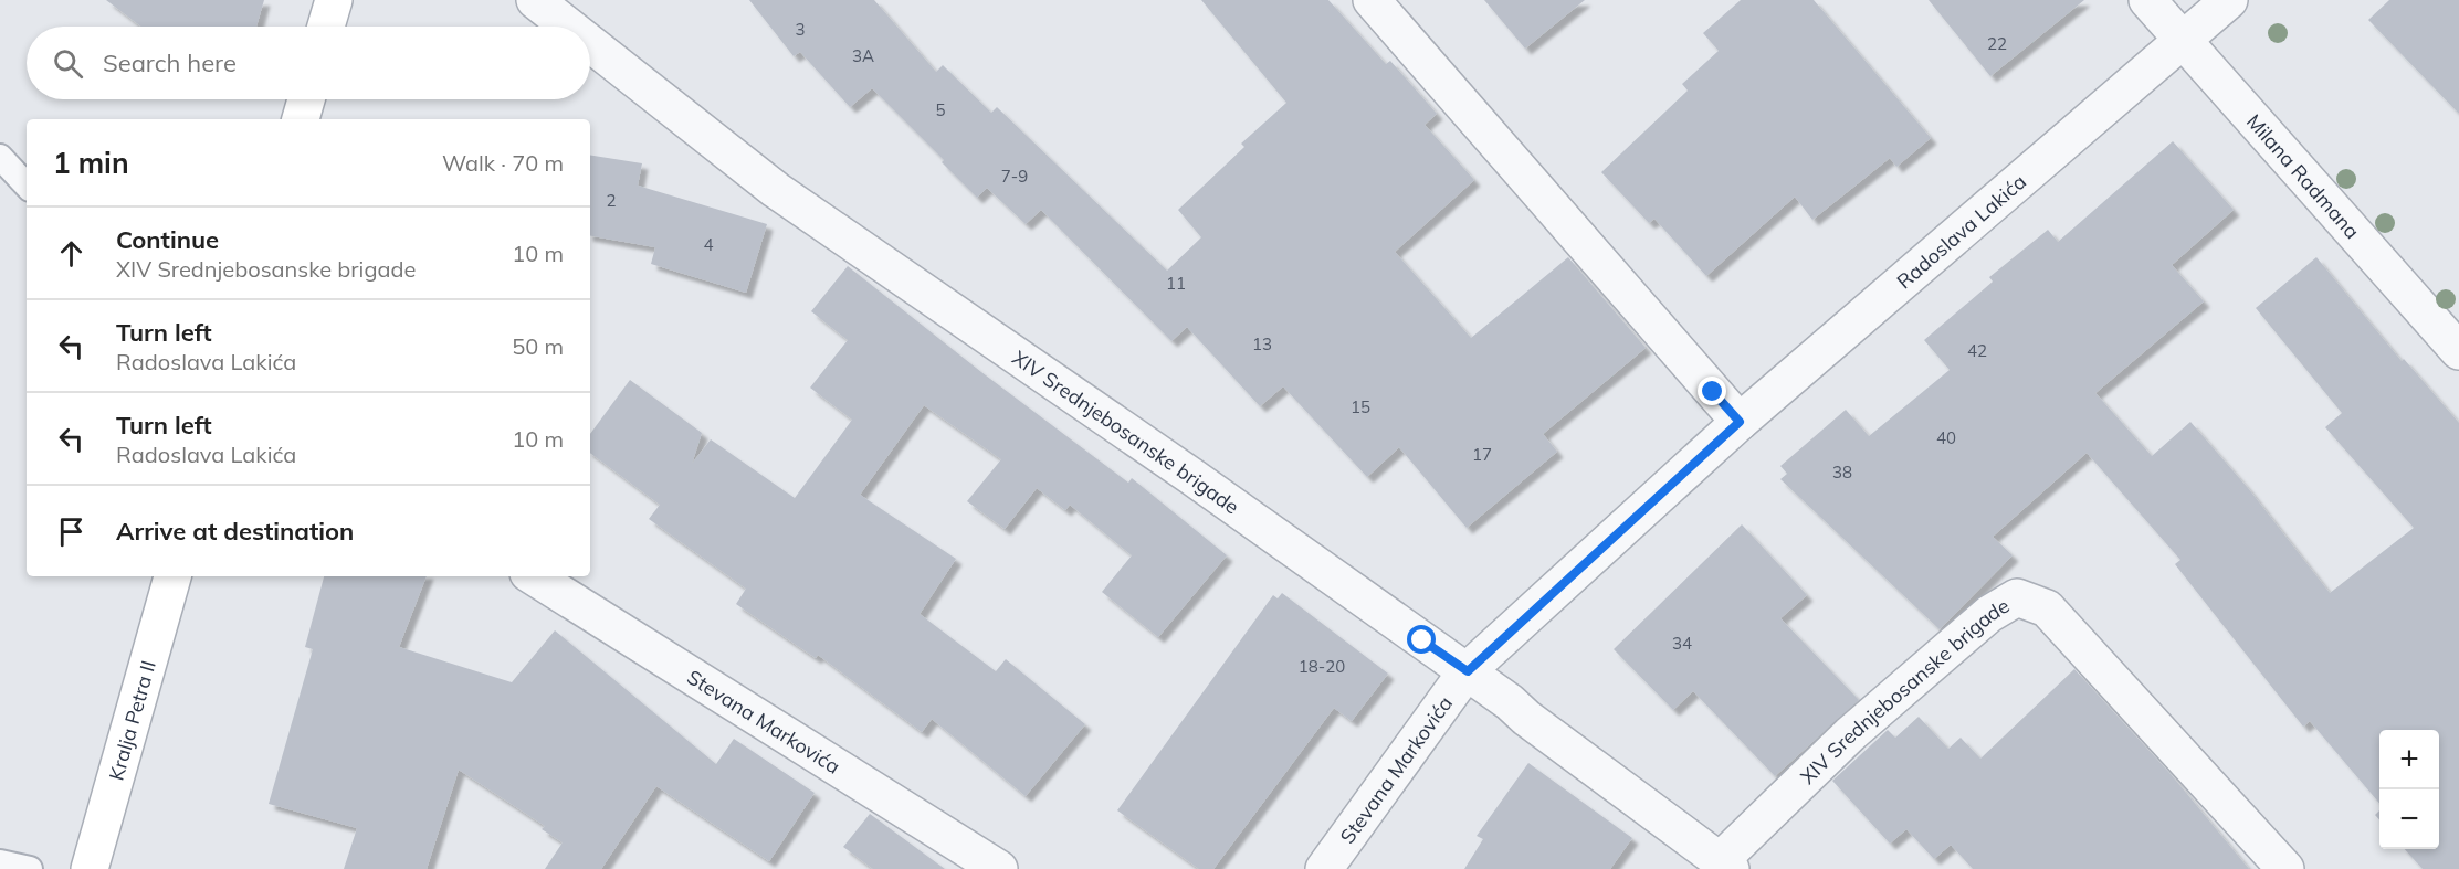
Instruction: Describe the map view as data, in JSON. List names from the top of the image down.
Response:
{
  "streets": {
    "street": [
      "Milana Radmana",
      "Radoslava Lakića",
      "XIV Srednjebosanske brigade",
      "Kralja Petra II",
      "Stevana Markovića"
    ]
  },
  "crossings": [
    ["Milana Radmana", "Radoslava Lakića"],
    ["Radoslava Lakića", "XIV Srednjebosanske brigade"],
    ["Radoslava Lakića", "Stevana Markovića"],
    ["XIV Srednjebosanske brigade", "Stevana Markovića"]
  ],
  "house_numbers": [
    "3",
    "22",
    "3A",
    "5",
    "7-9",
    "2",
    "4",
    "11",
    "13",
    "42",
    "15",
    "40",
    "17",
    "38",
    "34",
    "18-20"
  ],
  "page": {
    "search": "Search here",
    "heading": ["1 min", "Walk · 70 m"],
    "list": [
      ["Continue", "XIV Srednjebosanske brigade", "10 m"],
      ["Turn left", "Radoslava Lakića", "50 m"],
      ["Turn left", "Radoslava Lakića", "10 m"],
      "Arrive at destination"
    ],
    "map_buttons": ["+", "−"]
  }
}
